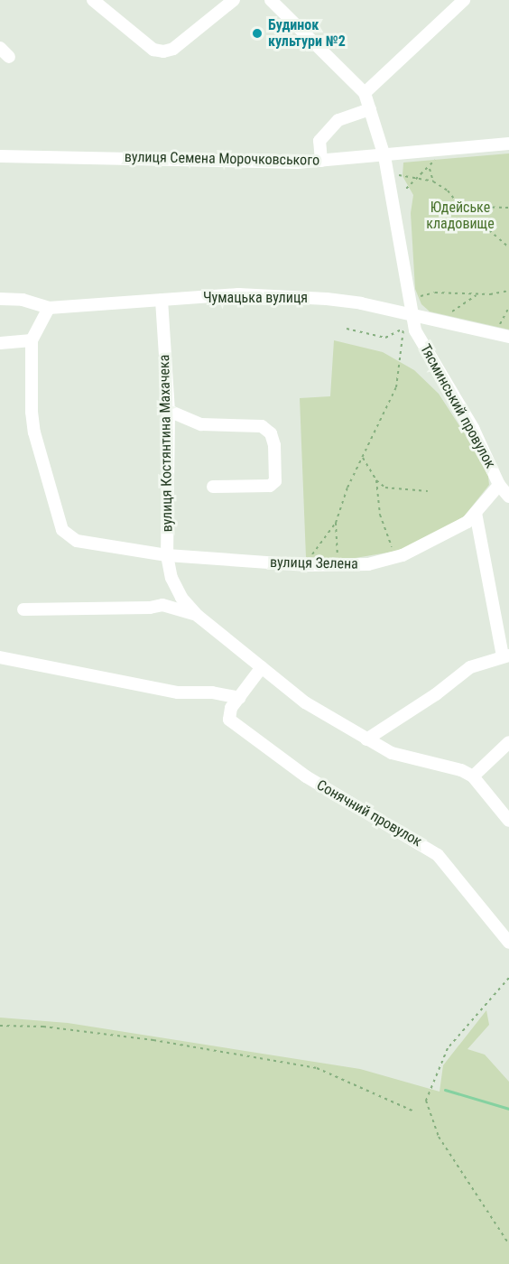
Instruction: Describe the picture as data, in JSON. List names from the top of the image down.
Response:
{
  "streets": {
    "street": [
      "вулиця Семена Морочковського",
      "Чумацька вулиця",
      "Тясминський провулок",
      "вулиця Костянтина Махачека",
      "вулиця Зелена",
      "Сонячний провулок"
    ]
  },
  "crossings": [
    ["вулиця Семена Морочковського", "Тясминський провулок"],
    ["Чумацька вулиця", "Тясминський провулок"],
    ["Чумацька вулиця", "вулиця Костянтина Махачека"],
    ["Тясминський провулок", "вулиця Зелена"],
    ["вулиця Костянтина Махачека", "вулиця Зелена"]
  ],
  "parks": ["Юдейське кладовище"],
  "places": ["Будинок культури №2"]
}
